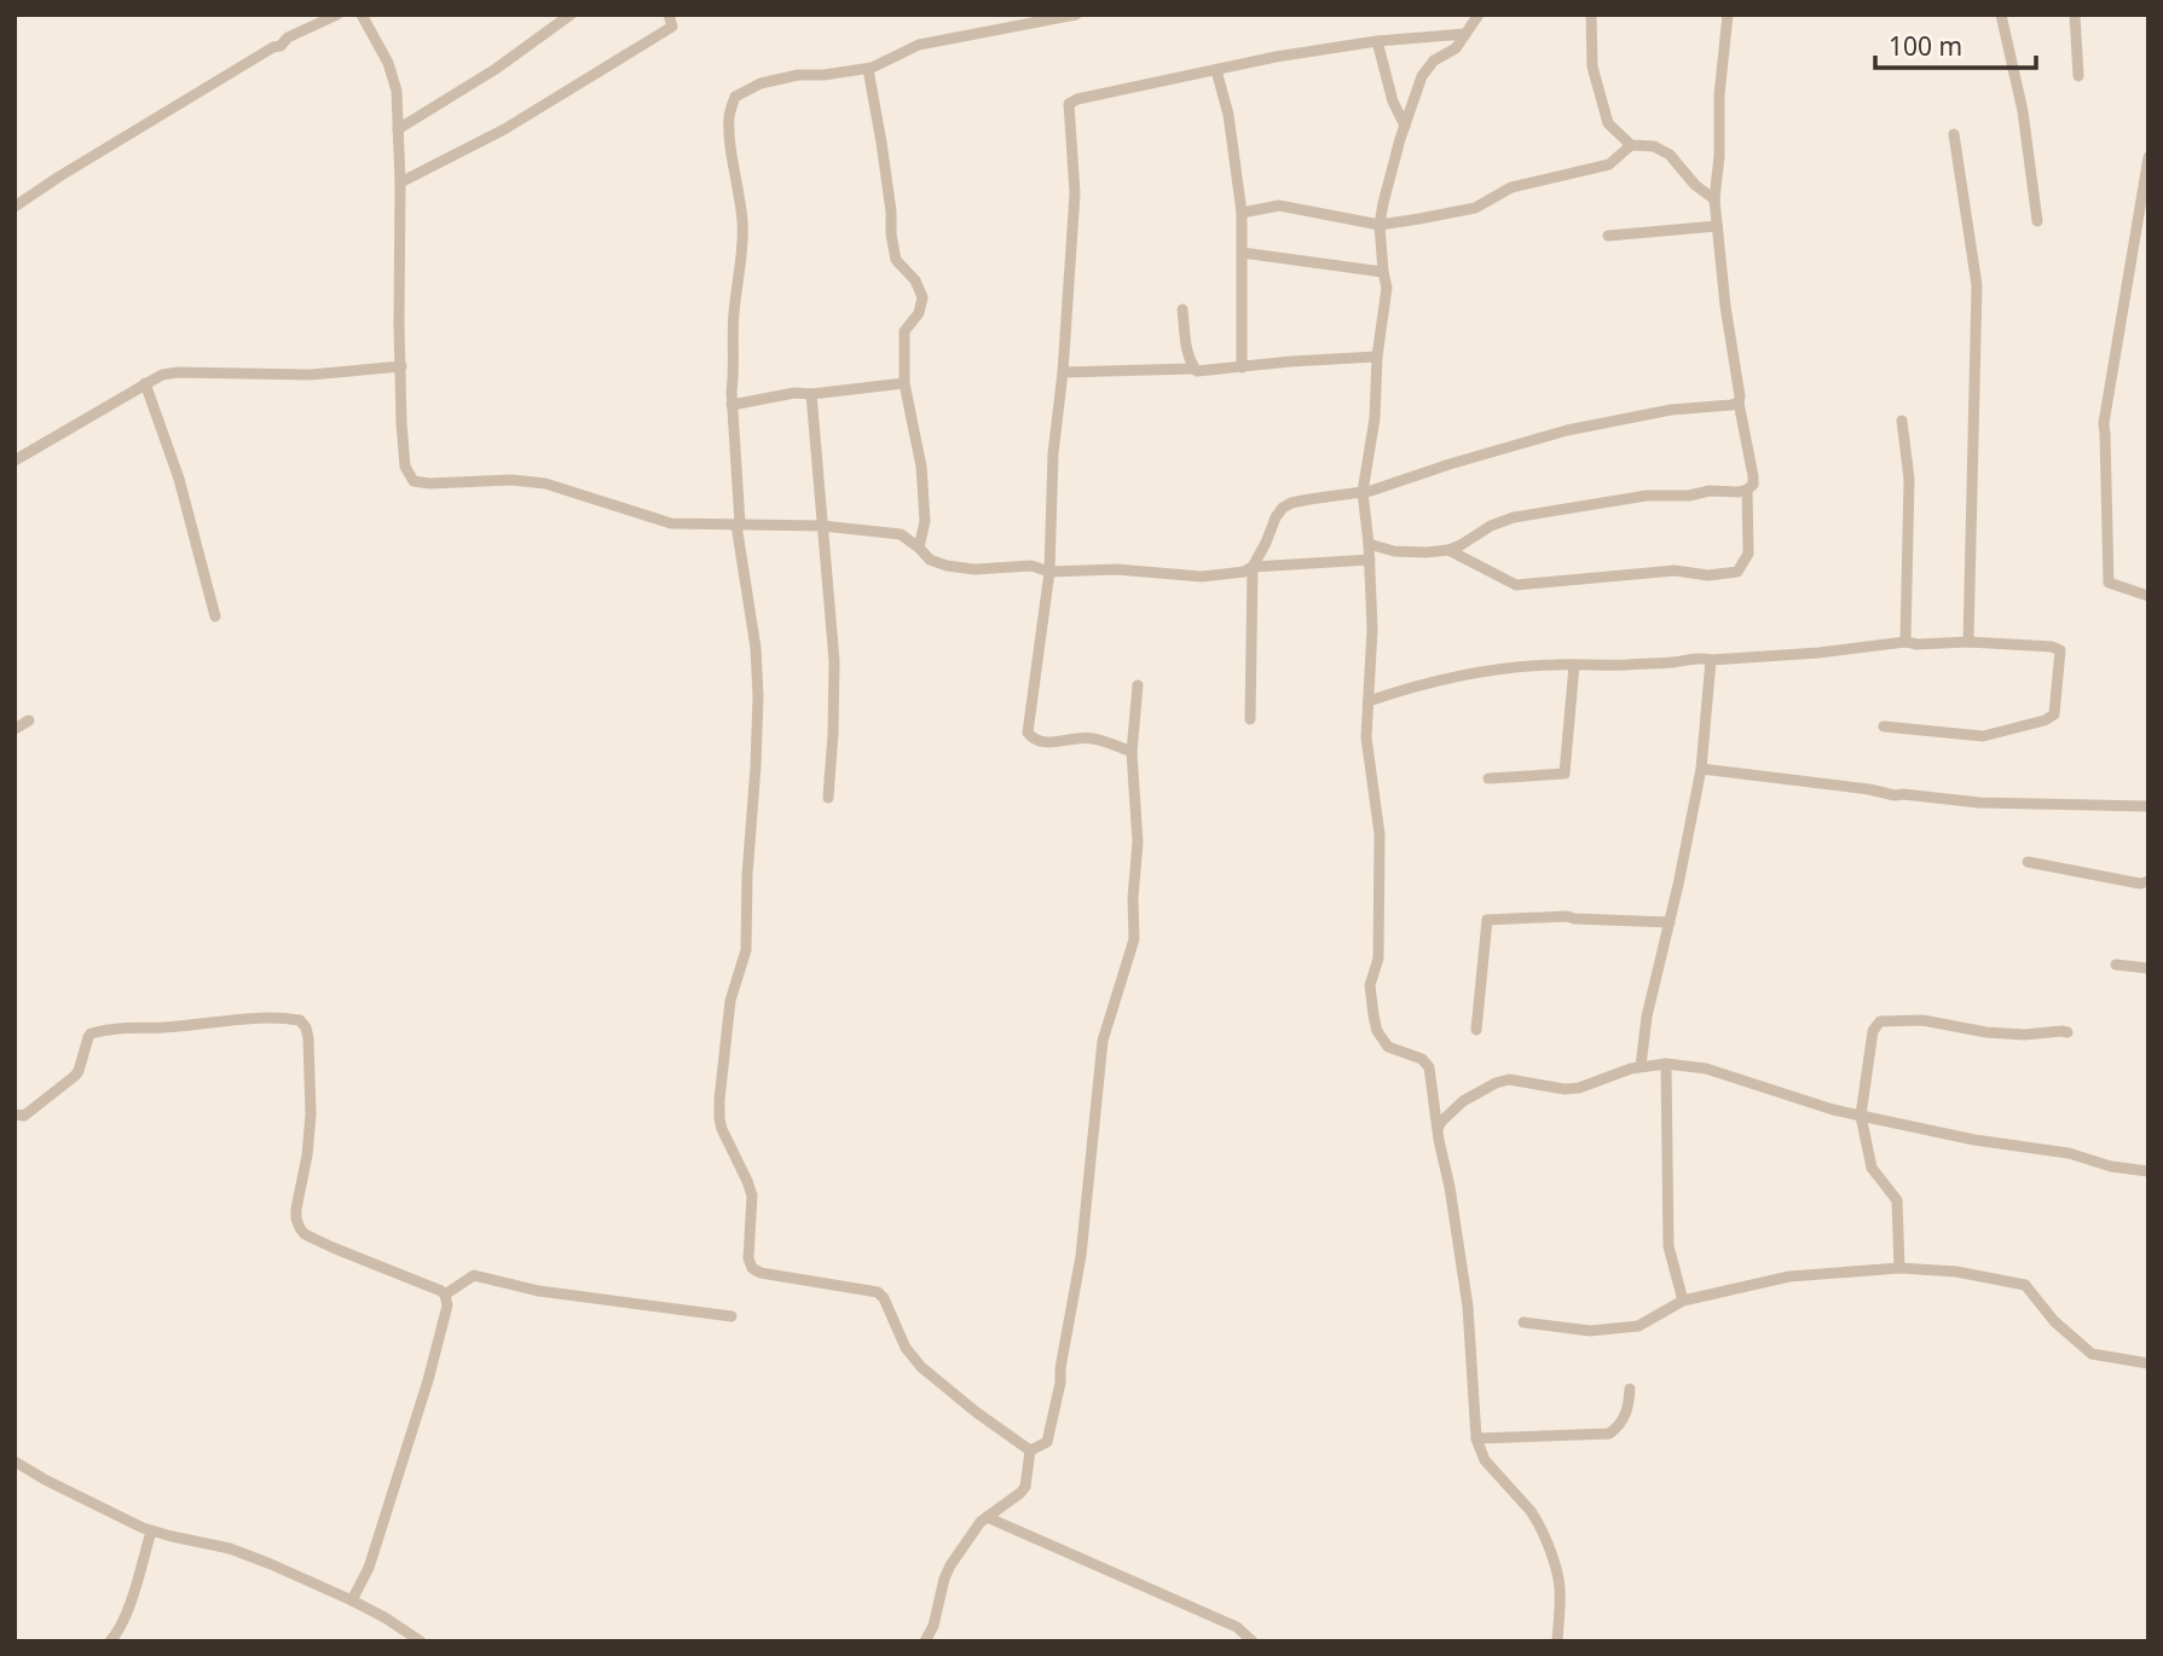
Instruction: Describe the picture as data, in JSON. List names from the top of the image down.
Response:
{
  "scale_bar": "100 m"
}
